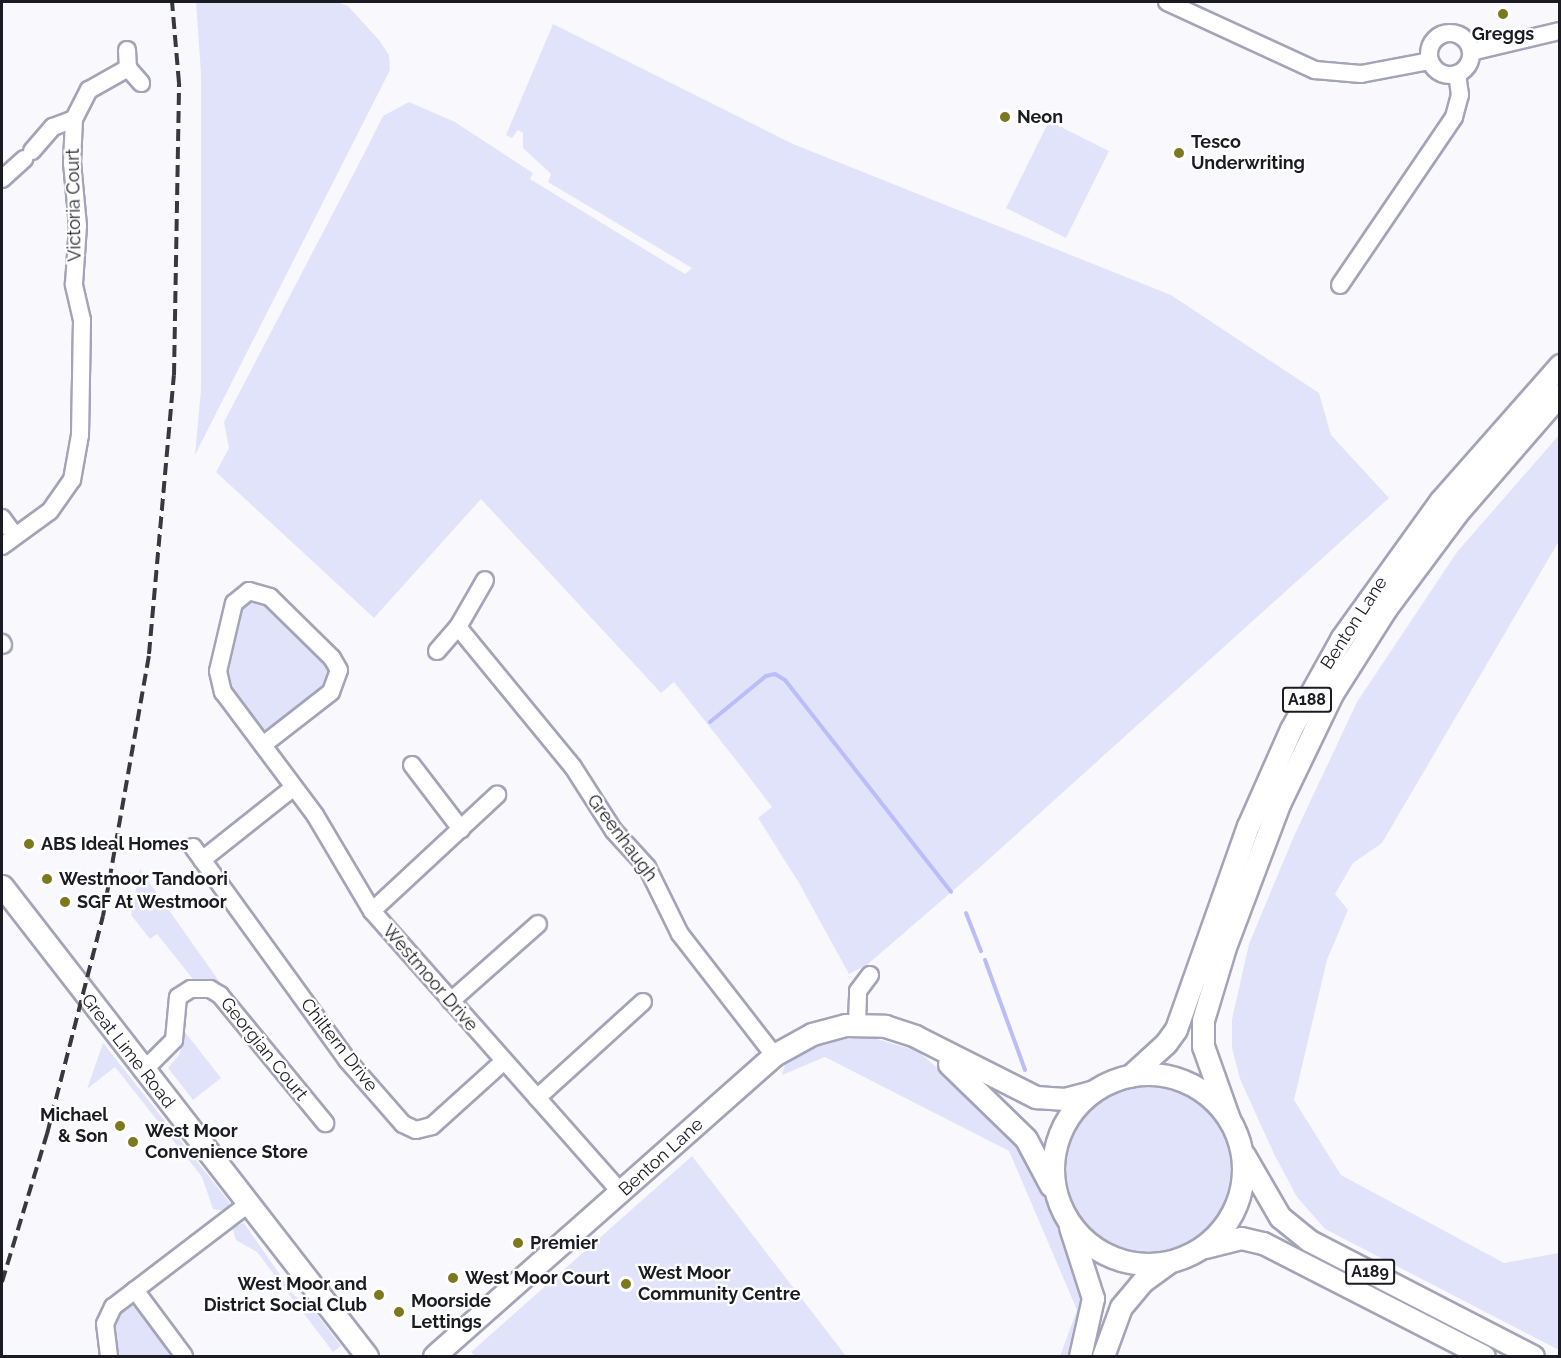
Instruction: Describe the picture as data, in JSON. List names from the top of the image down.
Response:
{
  "streets": {
    "main road": [
      "Benton Lane",
      "A188",
      "Great Lime Road",
      "A189"
    ],
    "street": [
      "Victoria Court",
      "Greenhaugh",
      "Westmoor Drive",
      "Chiltern Drive",
      "Georgian Court"
    ]
  },
  "crossings": [
    ["Benton Lane", "Greenhaugh"],
    ["Benton Lane", "Westmoor Drive"],
    ["Benton Lane", "A189"],
    ["Westmoor Drive", "Chiltern Drive"],
    ["Georgian Court", "Great Lime Road"]
  ],
  "places": [
    "Greggs",
    "Neon",
    "Tesco Underwriting",
    "ABS Ideal Homes",
    "Westmoor Tandoori",
    "SGF At Westmoor",
    "Michael & Son",
    "West Moor Convenience Store",
    "Premier",
    "West Moor Court",
    "West Moor Community Centre",
    "West Moor and District Social Club",
    "Moorside Lettings"
  ]
}
